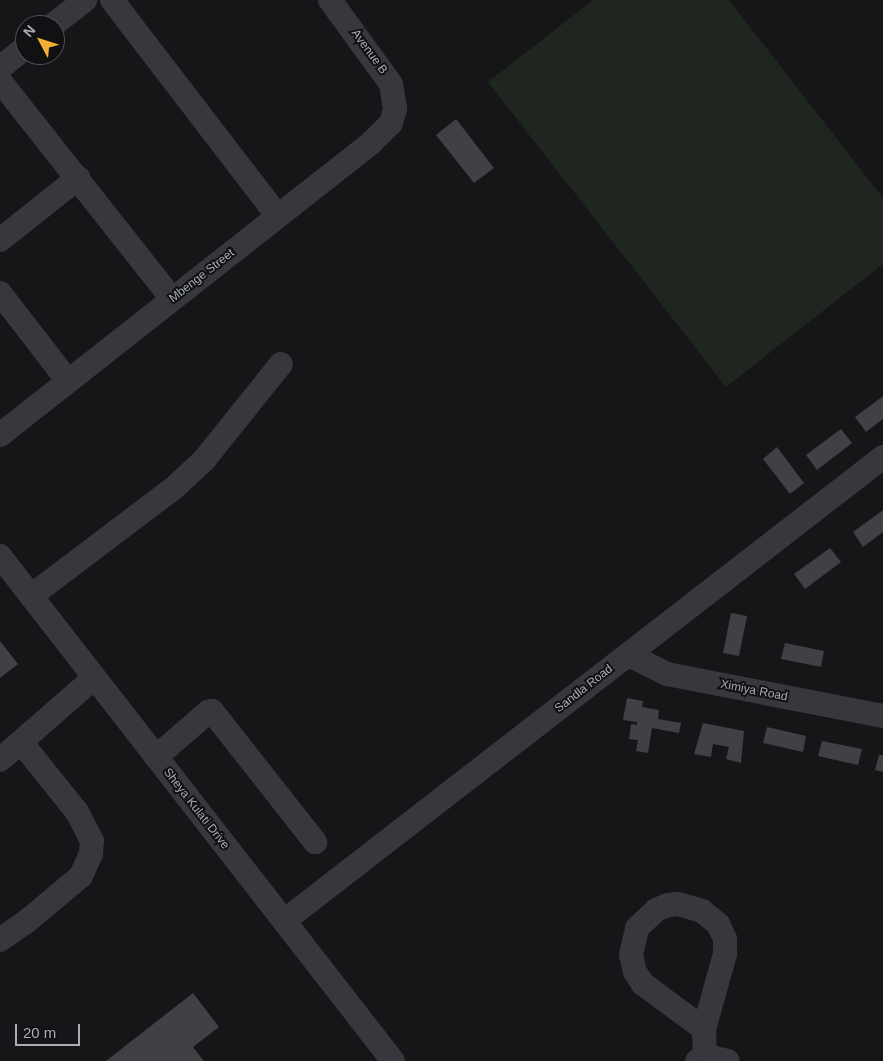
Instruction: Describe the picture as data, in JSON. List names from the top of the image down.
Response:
{
  "streets": {
    "street": [
      "Avenue B",
      "Mbenge Street",
      "Sandla Road",
      "Ximiya Road",
      "Sheya Kulati Drive"
    ]
  },
  "crossings": [
    ["Avenue B", "Mbenge Street"],
    ["Sandla Road", "Ximiya Road"],
    ["Sandla Road", "Sheya Kulati Drive"]
  ],
  "scale_bar": "20 m",
  "north": "top left"
}
